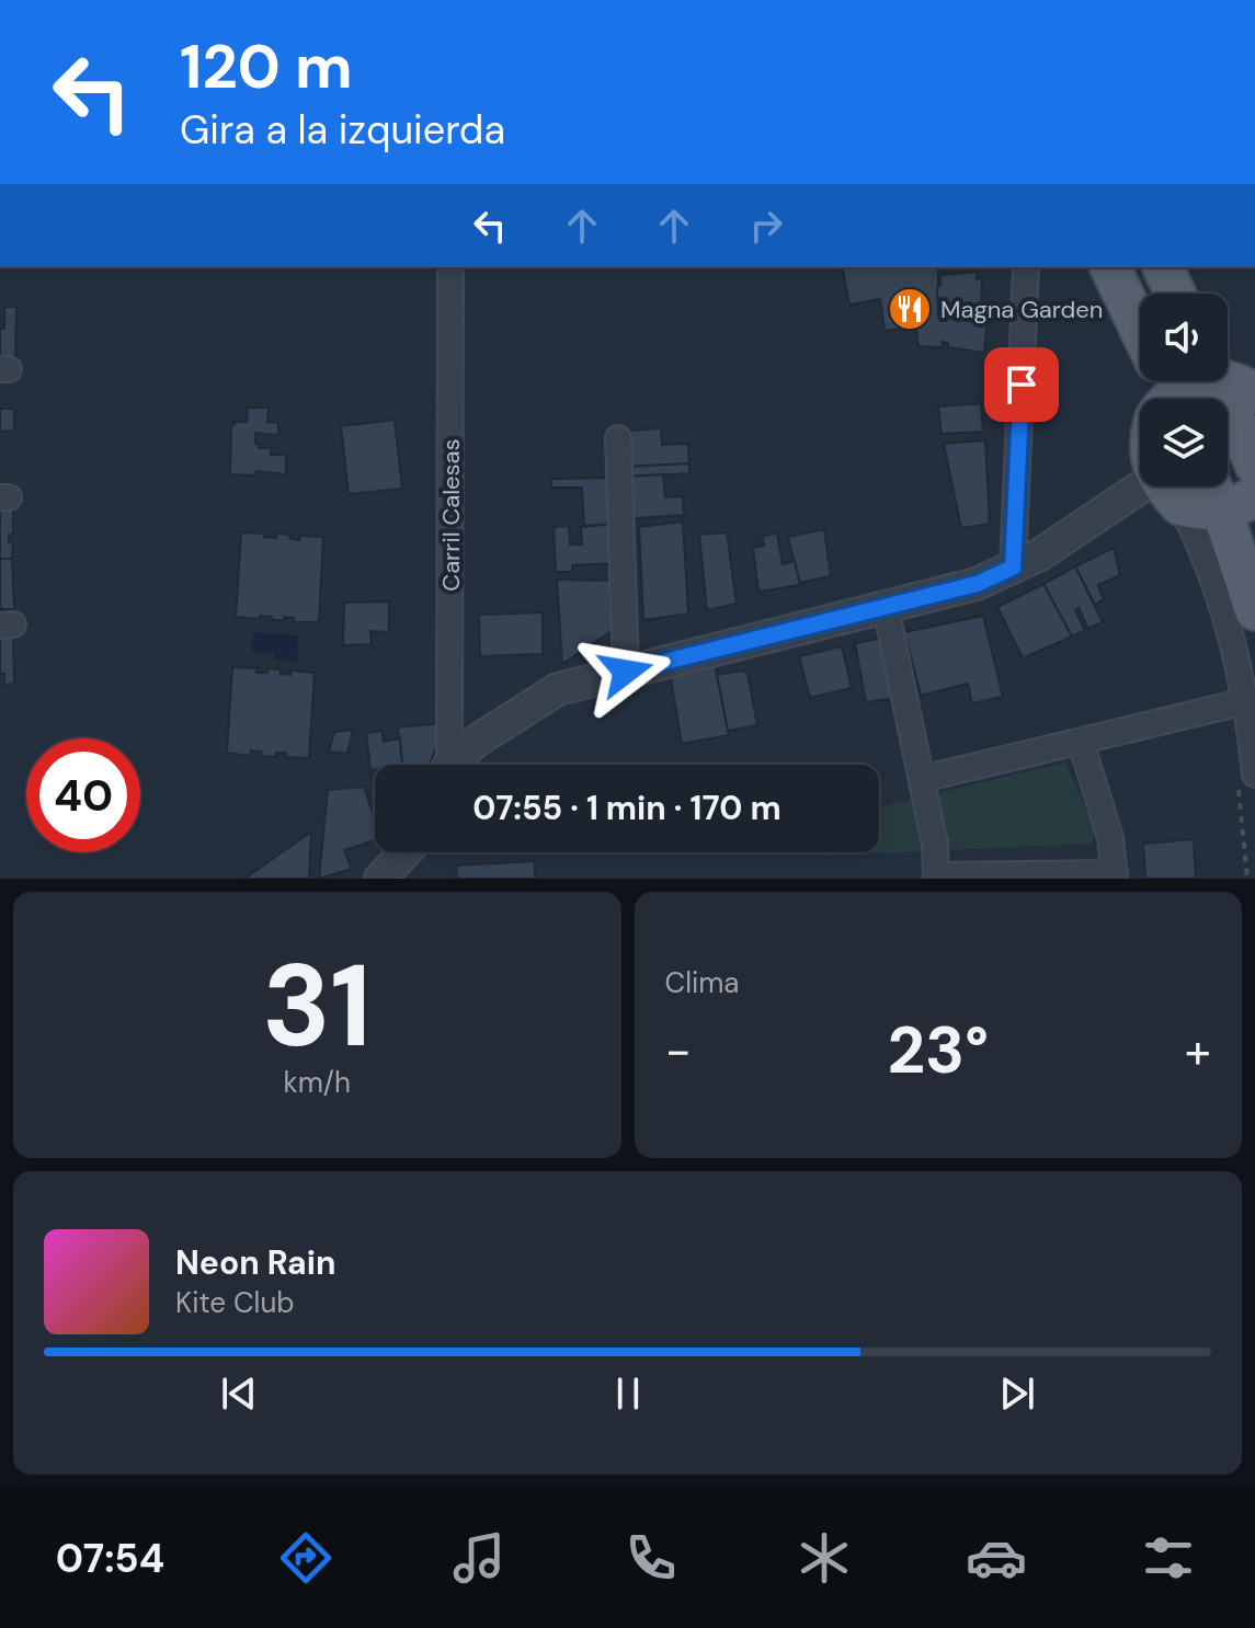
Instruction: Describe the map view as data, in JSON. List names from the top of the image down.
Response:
{
  "streets": {
    "street": ["Carril Calesas"]
  },
  "places": {
    "restaurant": ["Magna Garden"]
  },
  "page": {
    "turn": ["120 m", "Gira a la izquierda"],
    "limit": "40",
    "trip": "07:55 · 1 min · 170 m",
    "tile": [
      ["31", "km/h"],
      "Clima"
    ],
    "heat": ["−", "23°", "+"],
    "song": ["Neon Rain", "Kite Club"],
    "tabs": "07:54"
  }
}
